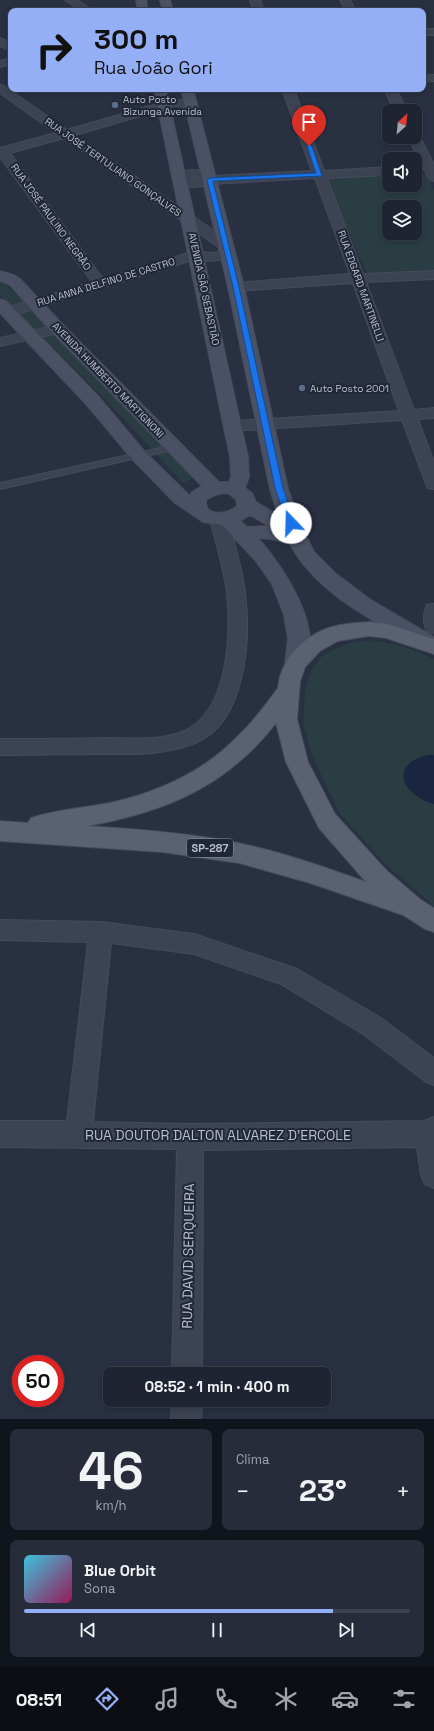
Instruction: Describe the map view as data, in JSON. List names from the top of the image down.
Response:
{
  "streets": {
    "main road": ["AVENIDA SÃO SEBASTIÃO", "AVENIDA HUMBERTO MARTIGNONI", "SP-287"],
    "street": [
      "RUA JOSÉ TERTULIANO GONÇALVES",
      "RUA JOSÉ PAULINO NEGRÃO",
      "RUA ANNA DELFINO DE CASTRO",
      "RUA EDGARD MARTINELLI",
      "RUA DOUTOR DALTON ALVAREZ D'ERCOLE",
      "RUA DAVID SERQUEIRA"
    ]
  },
  "crossings": [
    ["RUA JOSÉ TERTULIANO GONÇALVES", "RUA ANNA DELFINO DE CASTRO"],
    ["RUA JOSÉ TERTULIANO GONÇALVES", "AVENIDA SÃO SEBASTIÃO"],
    ["RUA JOSÉ PAULINO NEGRÃO", "RUA ANNA DELFINO DE CASTRO"],
    ["RUA ANNA DELFINO DE CASTRO", "AVENIDA SÃO SEBASTIÃO"],
    ["RUA ANNA DELFINO DE CASTRO", "AVENIDA HUMBERTO MARTIGNONI"],
    ["RUA DOUTOR DALTON ALVAREZ D'ERCOLE", "RUA DAVID SERQUEIRA"]
  ],
  "places": ["Auto Posto Bizunga Avenida", "Auto Posto 2001"],
  "north": "top right",
  "page": {
    "turn": ["300 m", "Rua João Gori"],
    "limit": "50",
    "trip": "08:52 · 1 min · 400 m",
    "tile": [
      ["46", "km/h"],
      "Clima"
    ],
    "heat": ["−", "23°", "+"],
    "song": ["Blue Orbit", "Sona"],
    "tabs": "08:51"
  }
}
